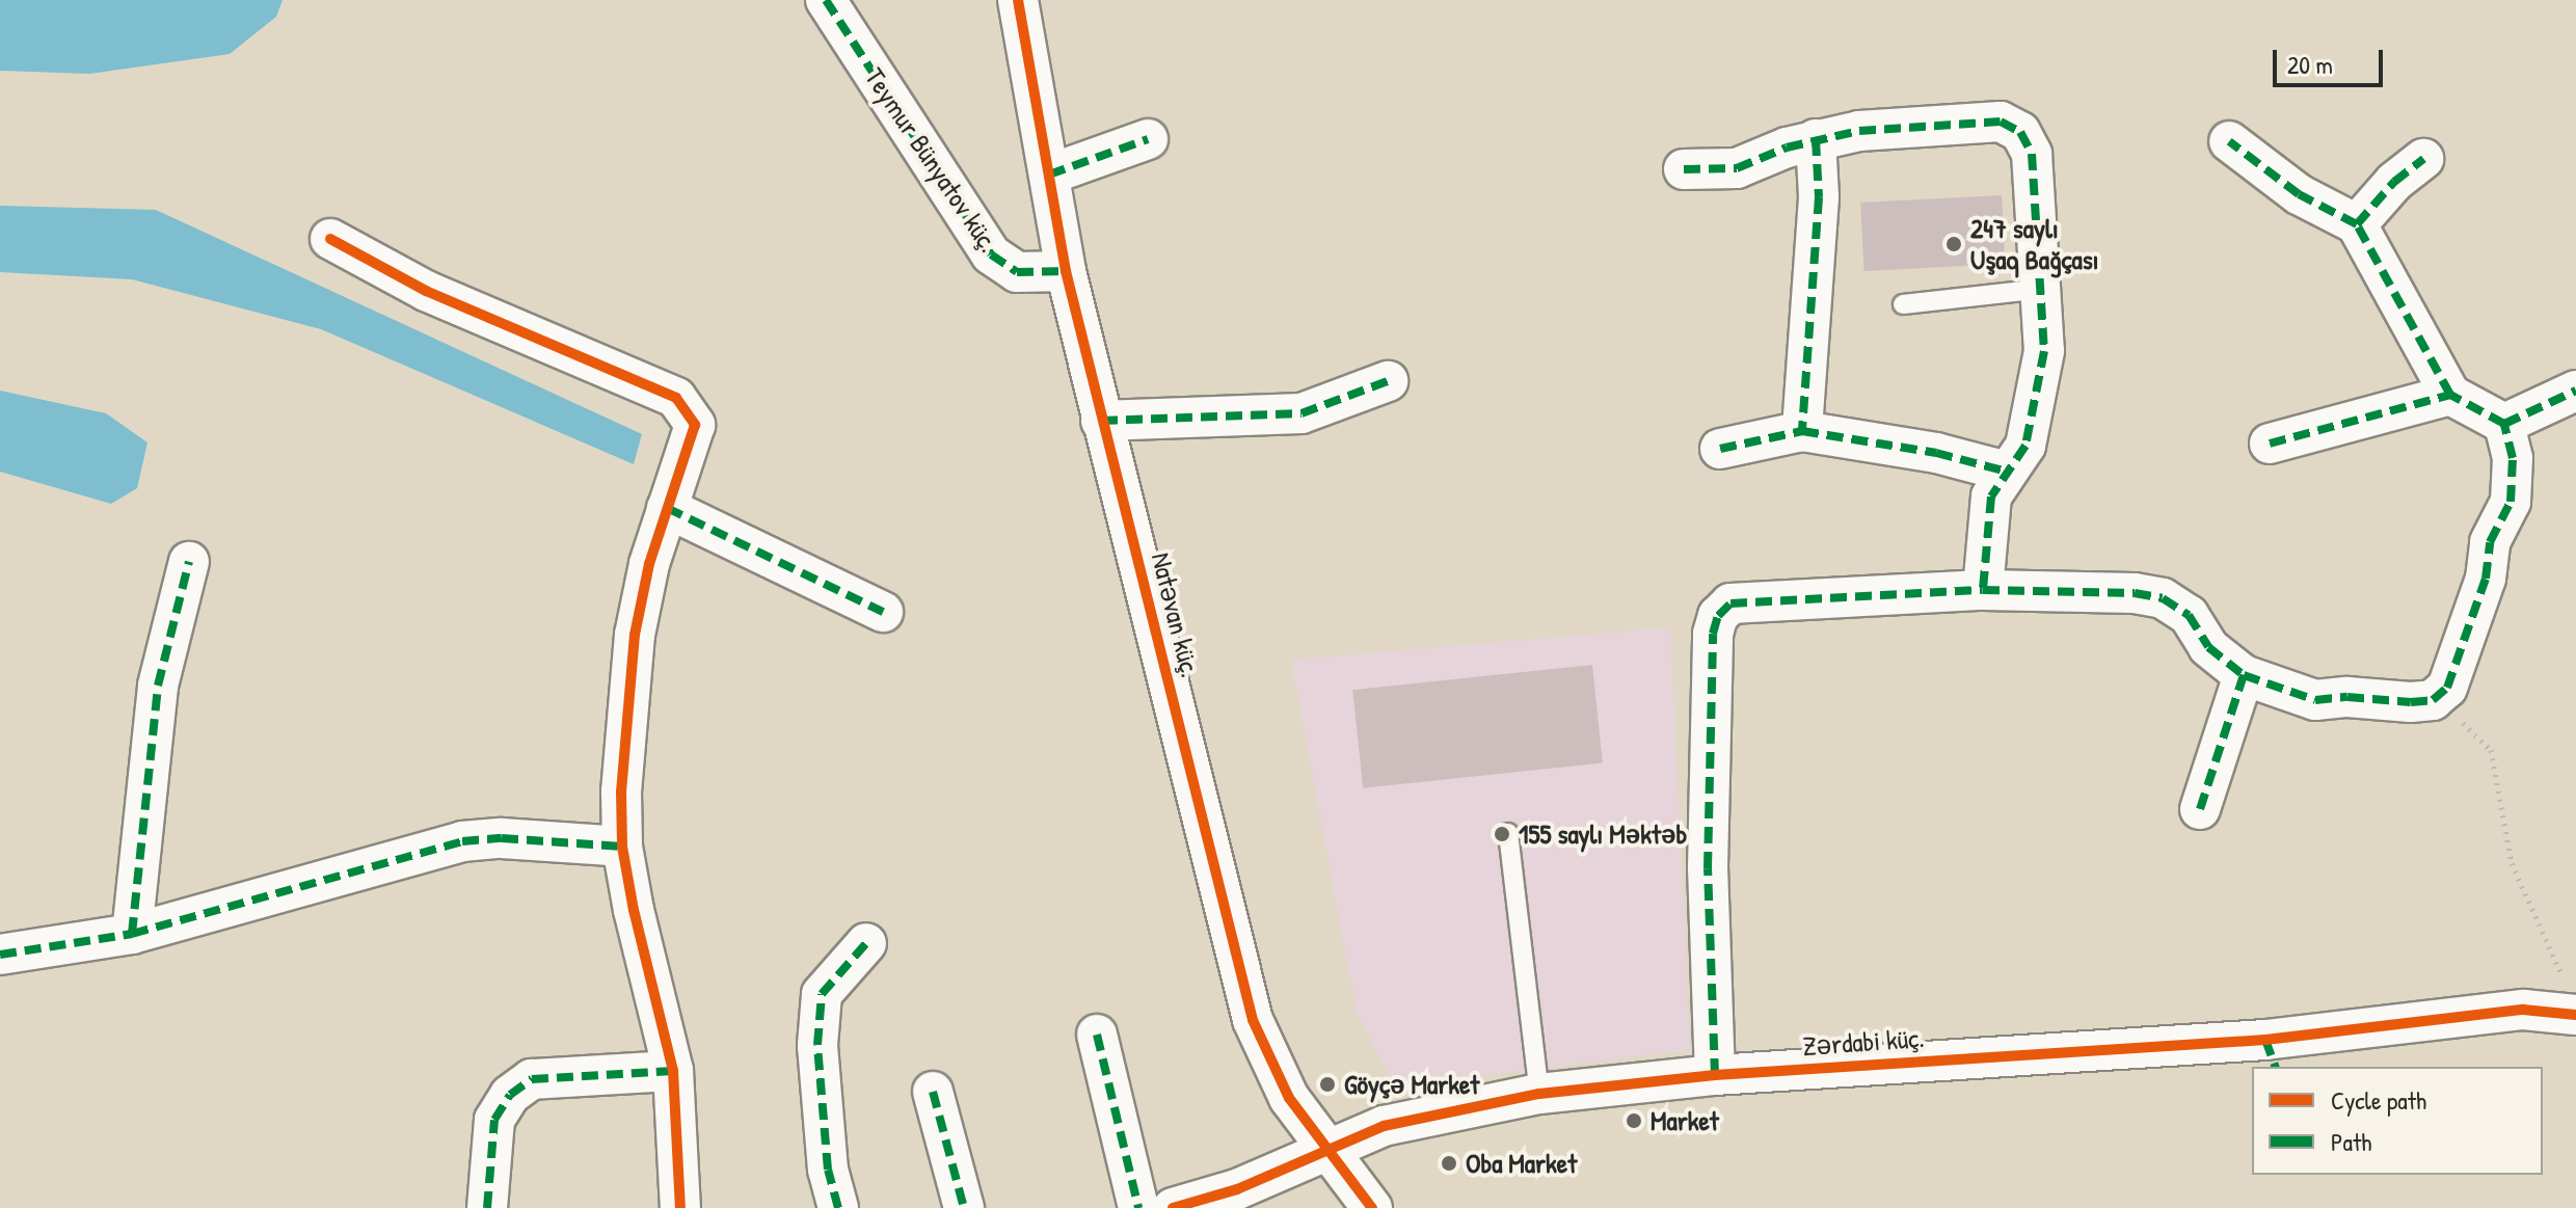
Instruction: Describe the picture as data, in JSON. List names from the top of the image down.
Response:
{
  "streets": {
    "street": ["Teymur Bünyatov küç.", "Natəvan küç.", "Zərdabi küç."]
  },
  "crossings": [
    ["Teymur Bünyatov küç.", "Natəvan küç."],
    ["Natəvan küç.", "Zərdabi küç."]
  ],
  "places": [
    "247 saylı Uşaq Bağçası",
    "155 saylı Məktəb",
    "Göyçə Market",
    "Market",
    "Oba Market"
  ],
  "legend": ["Cycle path", "Path"],
  "scale_bar": "20 m"
}
